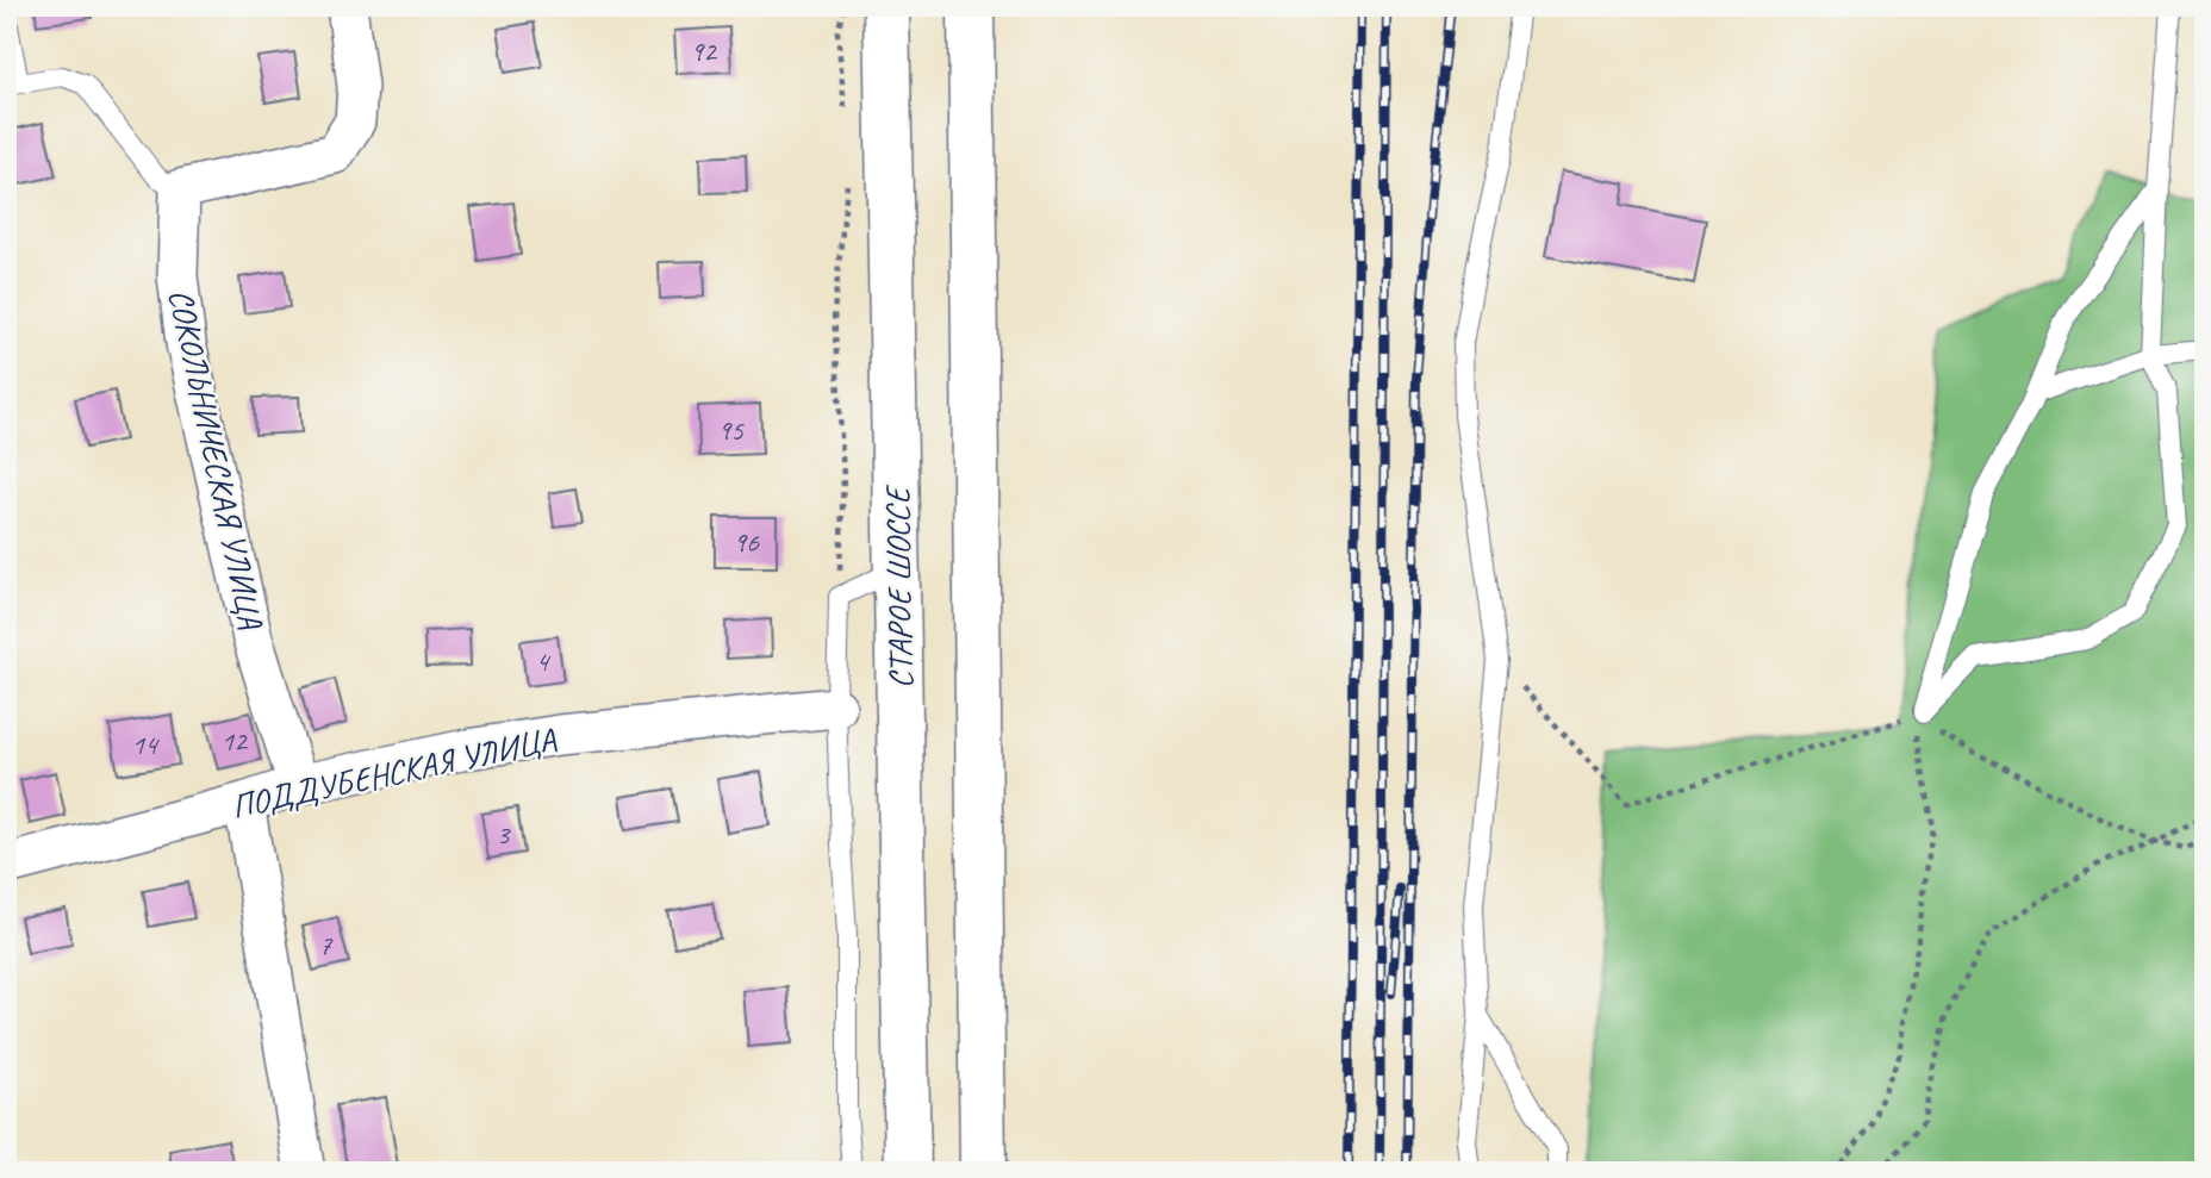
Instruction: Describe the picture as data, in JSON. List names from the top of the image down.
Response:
{
  "streets": {
    "highway": ["СТАРОЕ ШОССЕ"],
    "street": ["СОКОЛЬНИЧЕСКАЯ УЛИЦА", "ПОДДУБЕНСКАЯ УЛИЦА"]
  },
  "crossings": [
    ["СОКОЛЬНИЧЕСКАЯ УЛИЦА", "ПОДДУБЕНСКАЯ УЛИЦА"]
  ],
  "house_numbers": [
    "92",
    "95",
    "96",
    "4",
    "12",
    "14",
    "3",
    "7"
  ]
}
